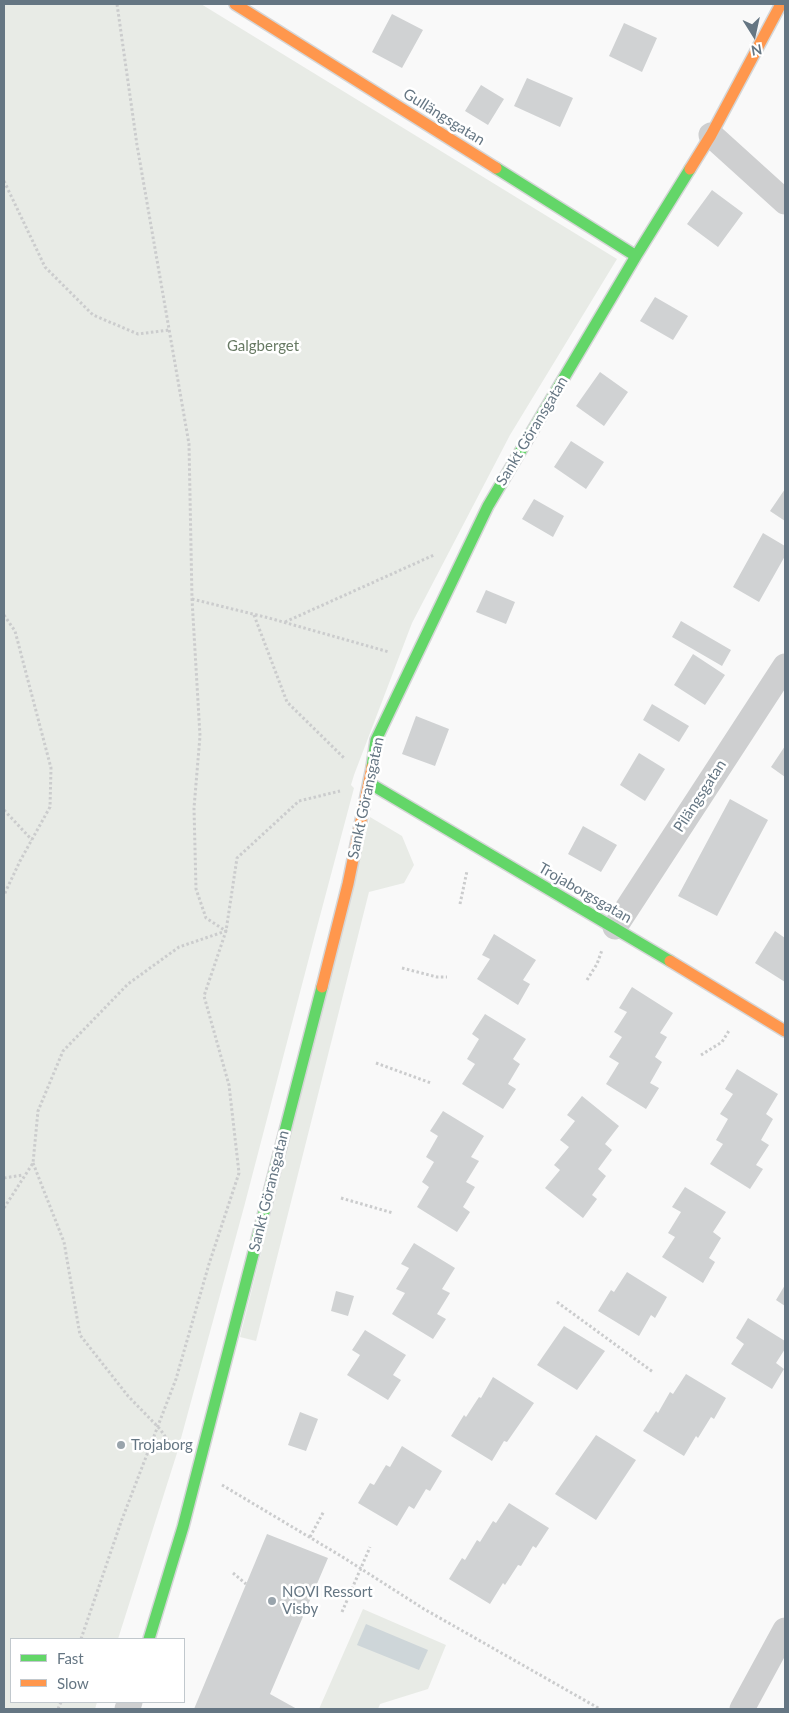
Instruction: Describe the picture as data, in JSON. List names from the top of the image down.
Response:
{
  "streets": {
    "street": [
      "Gullängsgatan",
      "Sankt Göransgatan",
      "Pilängsgatan",
      "Trojaborgsgatan"
    ]
  },
  "crossings": [
    ["Gullängsgatan", "Sankt Göransgatan"],
    ["Sankt Göransgatan", "Trojaborgsgatan"],
    ["Pilängsgatan", "Trojaborgsgatan"]
  ],
  "parks": ["Galgberget"],
  "places": ["Trojaborg", "NOVI Ressort Visby"],
  "legend": ["Fast", "Slow"],
  "north": "bottom"
}
